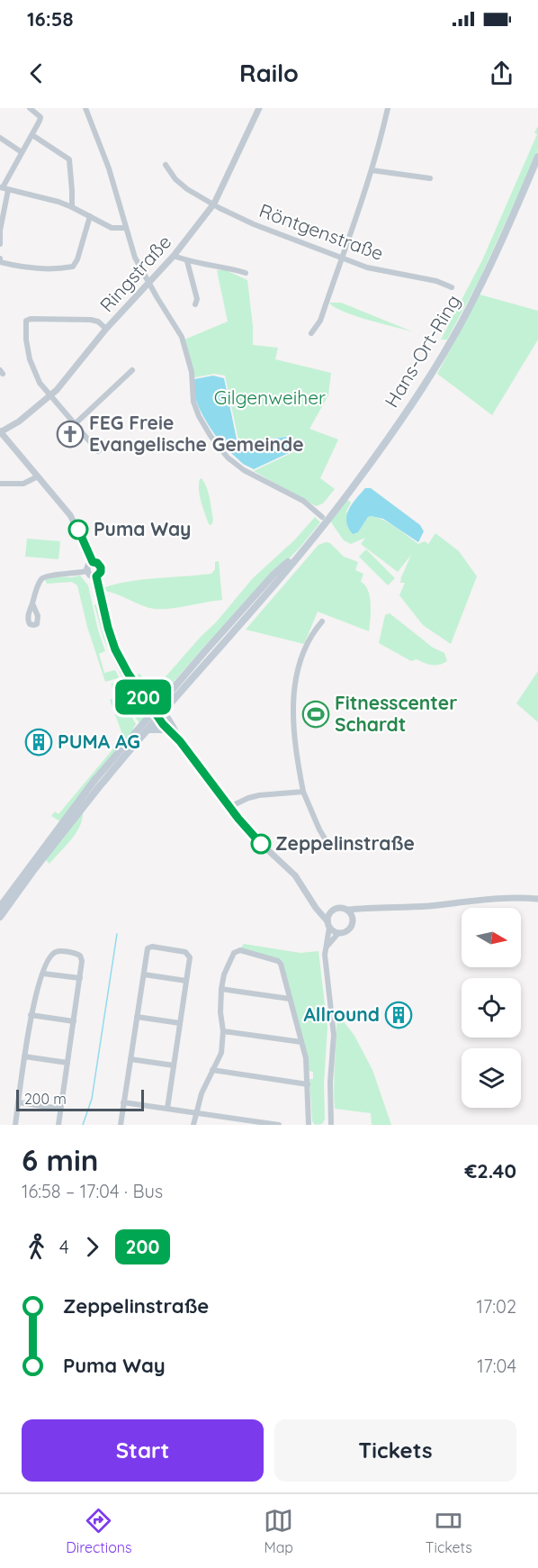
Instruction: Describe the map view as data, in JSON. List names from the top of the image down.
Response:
{
  "streets": {
    "main road": ["Hans-Ort-Ring"],
    "street": ["Röntgenstraße", "Ringstraße"]
  },
  "crossings": [
    ["Röntgenstraße", "Ringstraße"]
  ],
  "parks": ["Gilgenweiher"],
  "places": {
    "church": ["FEG Freie Evangelische Gemeinde"],
    "other": ["Puma Way", "Zeppelinstraße"],
    "sports": ["Fitnesscenter Schardt"],
    "building": ["PUMA AG", "Allround"]
  },
  "lines": ["bus line 200"],
  "scale_bar": "200 m",
  "north": "right",
  "page": {
    "status": "16:58",
    "header": "Railo",
    "on_map": "200",
    "scale": "200 m",
    "heading": ["6 min", "16:58 – 17:04 · Bus", "€2.40"],
    "legs": ["4", "200"],
    "list": [
      {
        "name": "Zeppelinstraße",
        "value": "17:02"
      },
      {
        "name": "Puma Way",
        "value": "17:04"
      }
    ],
    "buttons": ["Start", "Tickets"],
    "tabs": ["Directions", "Map", "Tickets"]
  }
}
